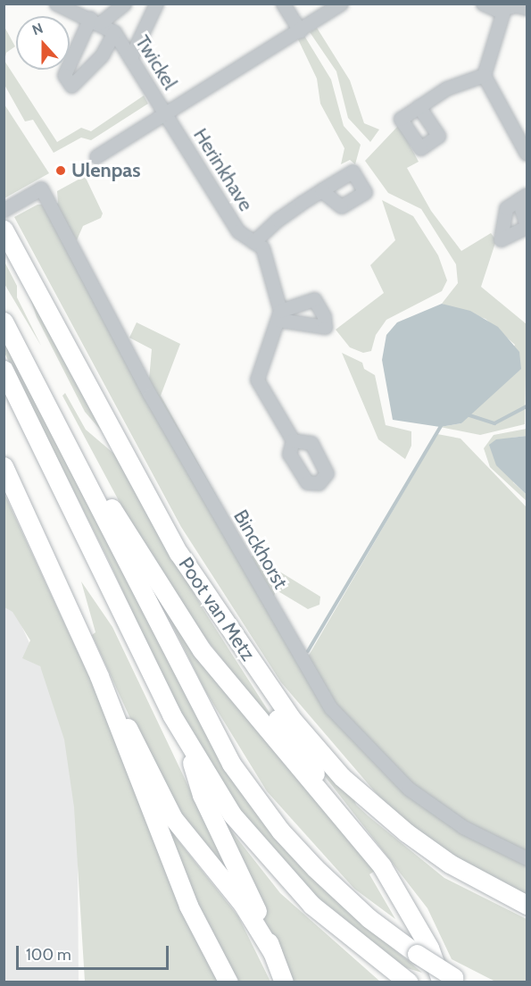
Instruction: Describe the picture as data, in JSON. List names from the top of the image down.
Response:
{
  "streets": {
    "highway": ["Poot van Metz"],
    "street": ["Twickel", "Herinkhave", "Binckhorst"]
  },
  "crossings": [
    ["Twickel", "Herinkhave"]
  ],
  "places": ["Ulenpas"],
  "scale_bar": "100 m",
  "north": "top"
}
